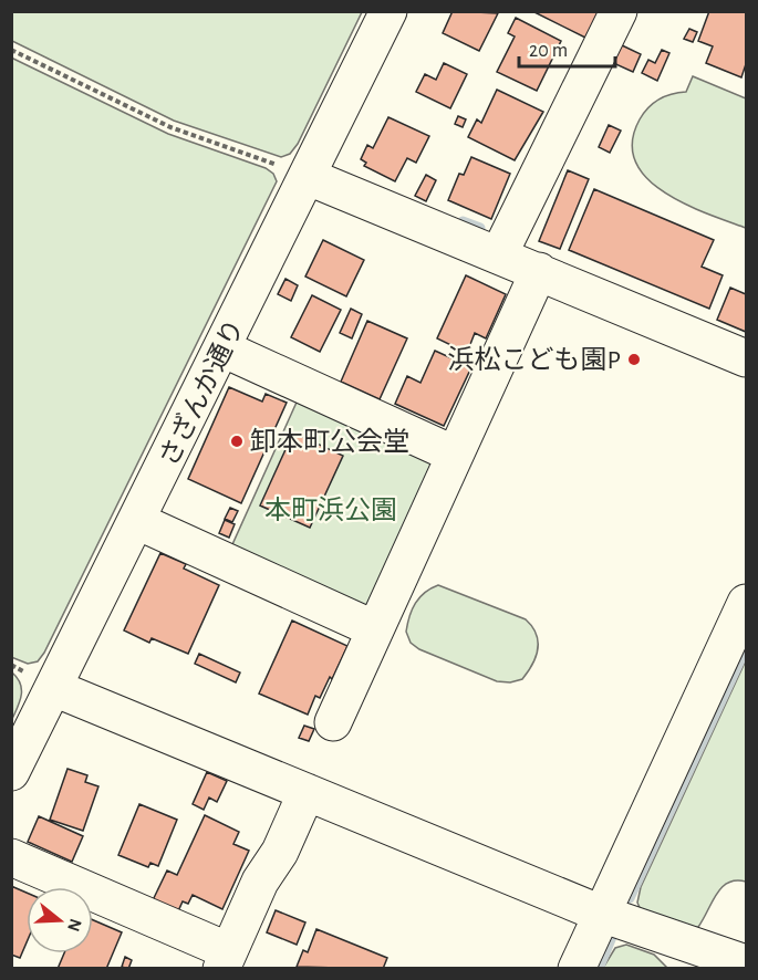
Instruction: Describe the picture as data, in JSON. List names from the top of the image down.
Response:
{
  "streets": {
    "street": ["さざんか通り"]
  },
  "parks": ["本町浜公園"],
  "places": ["浜松こども園P", "卸本町公会堂"],
  "scale_bar": "20 m",
  "north": "right"
}
